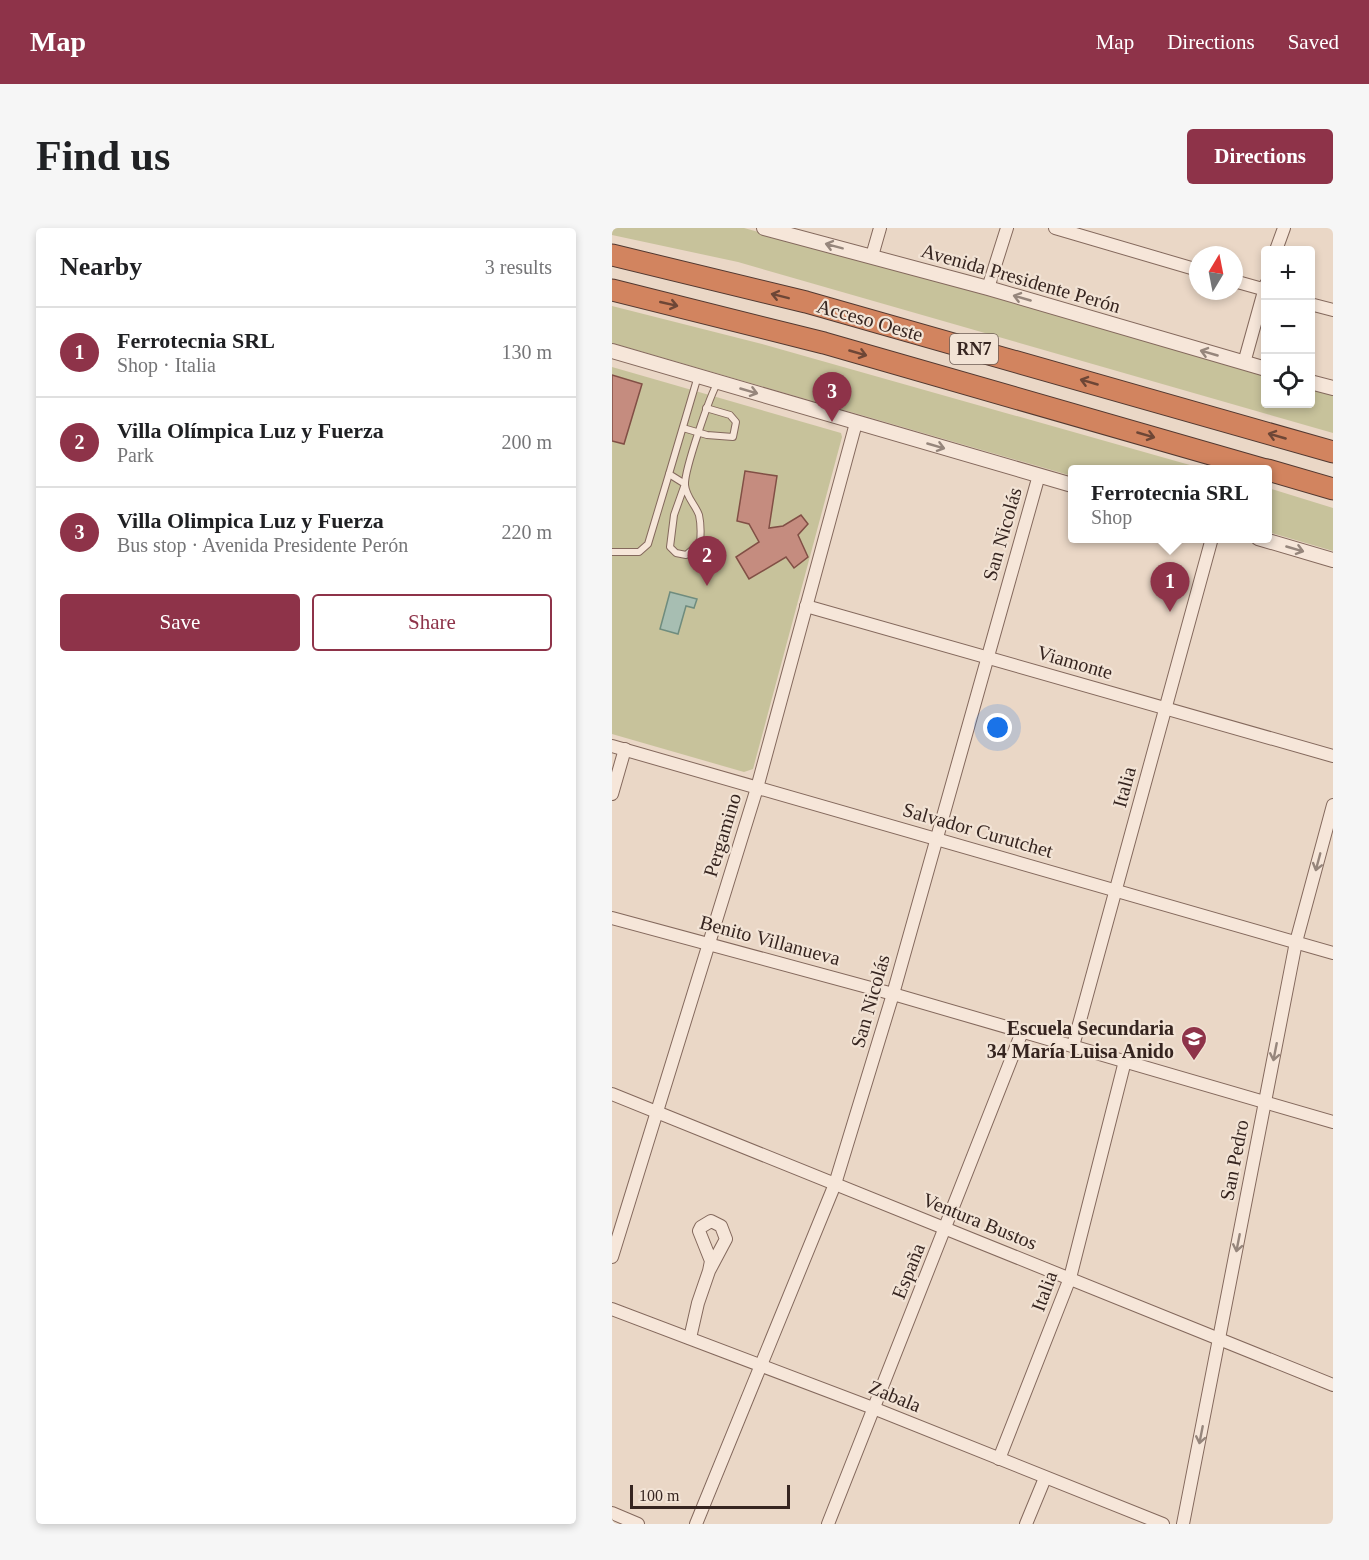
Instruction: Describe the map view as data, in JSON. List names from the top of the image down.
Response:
{
  "streets": {
    "highway": ["Acceso Oeste", "RN7"],
    "street": [
      "Avenida Presidente Perón",
      "San Nicolás",
      "Viamonte",
      "Italia",
      "Salvador Curutchet",
      "Pergamino",
      "Benito Villanueva",
      "San Pedro",
      "Ventura Bustos",
      "España",
      "Zabala"
    ]
  },
  "crossings": [
    ["San Nicolás", "Viamonte"],
    ["San Nicolás", "Salvador Curutchet"],
    ["San Nicolás", "Benito Villanueva"],
    ["San Nicolás", "Ventura Bustos"],
    ["San Nicolás", "Zabala"],
    ["Viamonte", "Italia"],
    ["Viamonte", "Pergamino"],
    ["Italia", "Salvador Curutchet"],
    ["Italia", "Benito Villanueva"],
    ["Italia", "Ventura Bustos"],
    ["Italia", "Zabala"],
    ["Salvador Curutchet", "Pergamino"],
    ["Salvador Curutchet", "San Pedro"],
    ["Pergamino", "Benito Villanueva"],
    ["Pergamino", "Ventura Bustos"],
    ["Benito Villanueva", "San Pedro"],
    ["Benito Villanueva", "España"],
    ["San Pedro", "Ventura Bustos"],
    ["Ventura Bustos", "España"],
    ["España", "Zabala"]
  ],
  "one_way": ["San Pedro"],
  "places": {
    "school or university": ["Escuela Secundaria 34 María Luisa Anido"]
  },
  "scale_bar": "100 m",
  "north": "top",
  "page": {
    "header": "Map",
    "nav": ["Map", "Directions", "Saved"],
    "buttons": [
      "Directions",
      ["Save", "Share"]
    ],
    "title": "Find us",
    "heading": ["Nearby", "3 results"],
    "map_buttons": ["+", "−"],
    "list": [
      {
        "mark": "1",
        "name": "Ferrotecnia SRL",
        "note": "Shop · Italia",
        "value": "130 m"
      },
      {
        "mark": "2",
        "name": "Villa Olímpica Luz y Fuerza",
        "note": "Park",
        "value": "200 m"
      },
      {
        "mark": "3",
        "name": "Villa Olimpica Luz y Fuerza",
        "note": "Bus stop · Avenida Presidente Perón",
        "value": "220 m"
      }
    ],
    "pins": ["3", "2", "1"],
    "popup": ["Ferrotecnia SRL", "Shop"],
    "scale": "100 m"
  }
}
